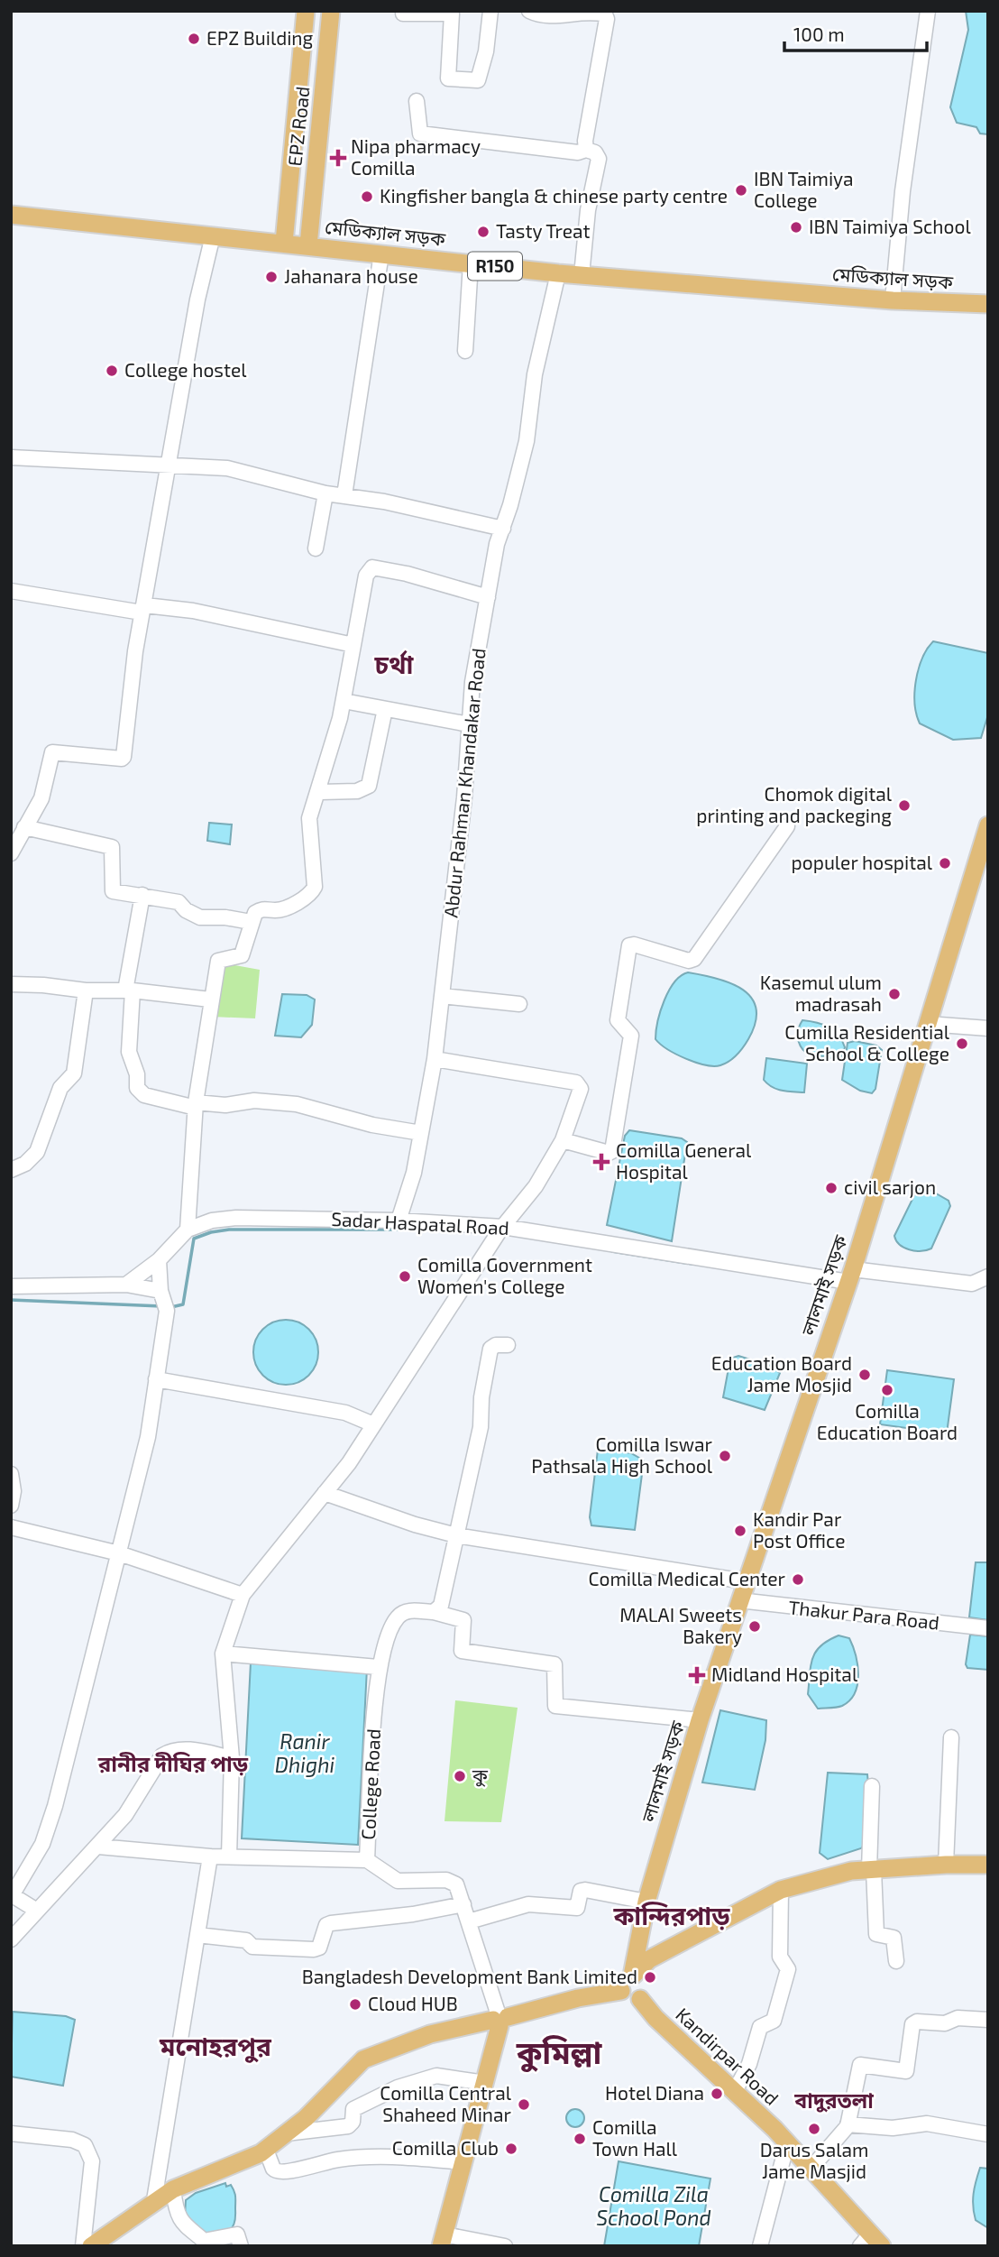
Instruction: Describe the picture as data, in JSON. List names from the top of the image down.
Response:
{
  "streets": {
    "main road": [
      "EPZ Road",
      "মেডিক্যাল সড়ক",
      "R150",
      "লালমাই সড়ক",
      "Kandirpar Road"
    ],
    "street": [
      "Abdur Rahman Khandakar Road",
      "Sadar Haspatal Road",
      "Thakur Para Road",
      "College Road"
    ]
  },
  "crossings": [
    ["EPZ Road", "মেডিক্যাল সড়ক"],
    ["মেডিক্যাল সড়ক", "Abdur Rahman Khandakar Road"],
    ["Abdur Rahman Khandakar Road", "Sadar Haspatal Road"],
    ["Sadar Haspatal Road", "লালমাই সড়ক"],
    ["লালমাই সড়ক", "Thakur Para Road"],
    ["লালমাই সড়ক", "Kandirpar Road"]
  ],
  "districts": [
    "চর্থা",
    "রানীর দীঘির পাড়",
    "কান্দিরপাড়",
    "মনোহরপুর",
    "কুমিল্লা",
    "বাদুরতলা"
  ],
  "water": ["Ranir Dhighi", "Comilla Zila School Pond"],
  "places": {
    "other": [
      "EPZ Building",
      "IBN Taimiya College",
      "Kingfisher bangla & chinese party centre",
      "IBN Taimiya School",
      "Tasty Treat",
      "Jahanara house",
      "College hostel",
      "Chomok digital printing and packeging",
      "populer hospital",
      "Kasemul ulum madrasah",
      "Cumilla Residential School & College",
      "civil sarjon",
      "Comilla Government Women's College",
      "Education Board Jame Mosjid",
      "Comilla Education Board",
      "Comilla Iswar Pathsala High School",
      "Kandir Par Post Office",
      "Comilla Medical Center",
      "MALAI Sweets Bakery",
      "কু",
      "Bangladesh Development Bank Limited",
      "Cloud HUB",
      "Hotel Diana",
      "Comilla Central Shaheed Minar",
      "Darus Salam Jame Masjid",
      "Comilla Town Hall",
      "Comilla Club"
    ],
    "health": ["Nipa pharmacy Comilla", "Comilla General Hospital", "Midland Hospital"]
  },
  "scale_bar": "100 m"
}
